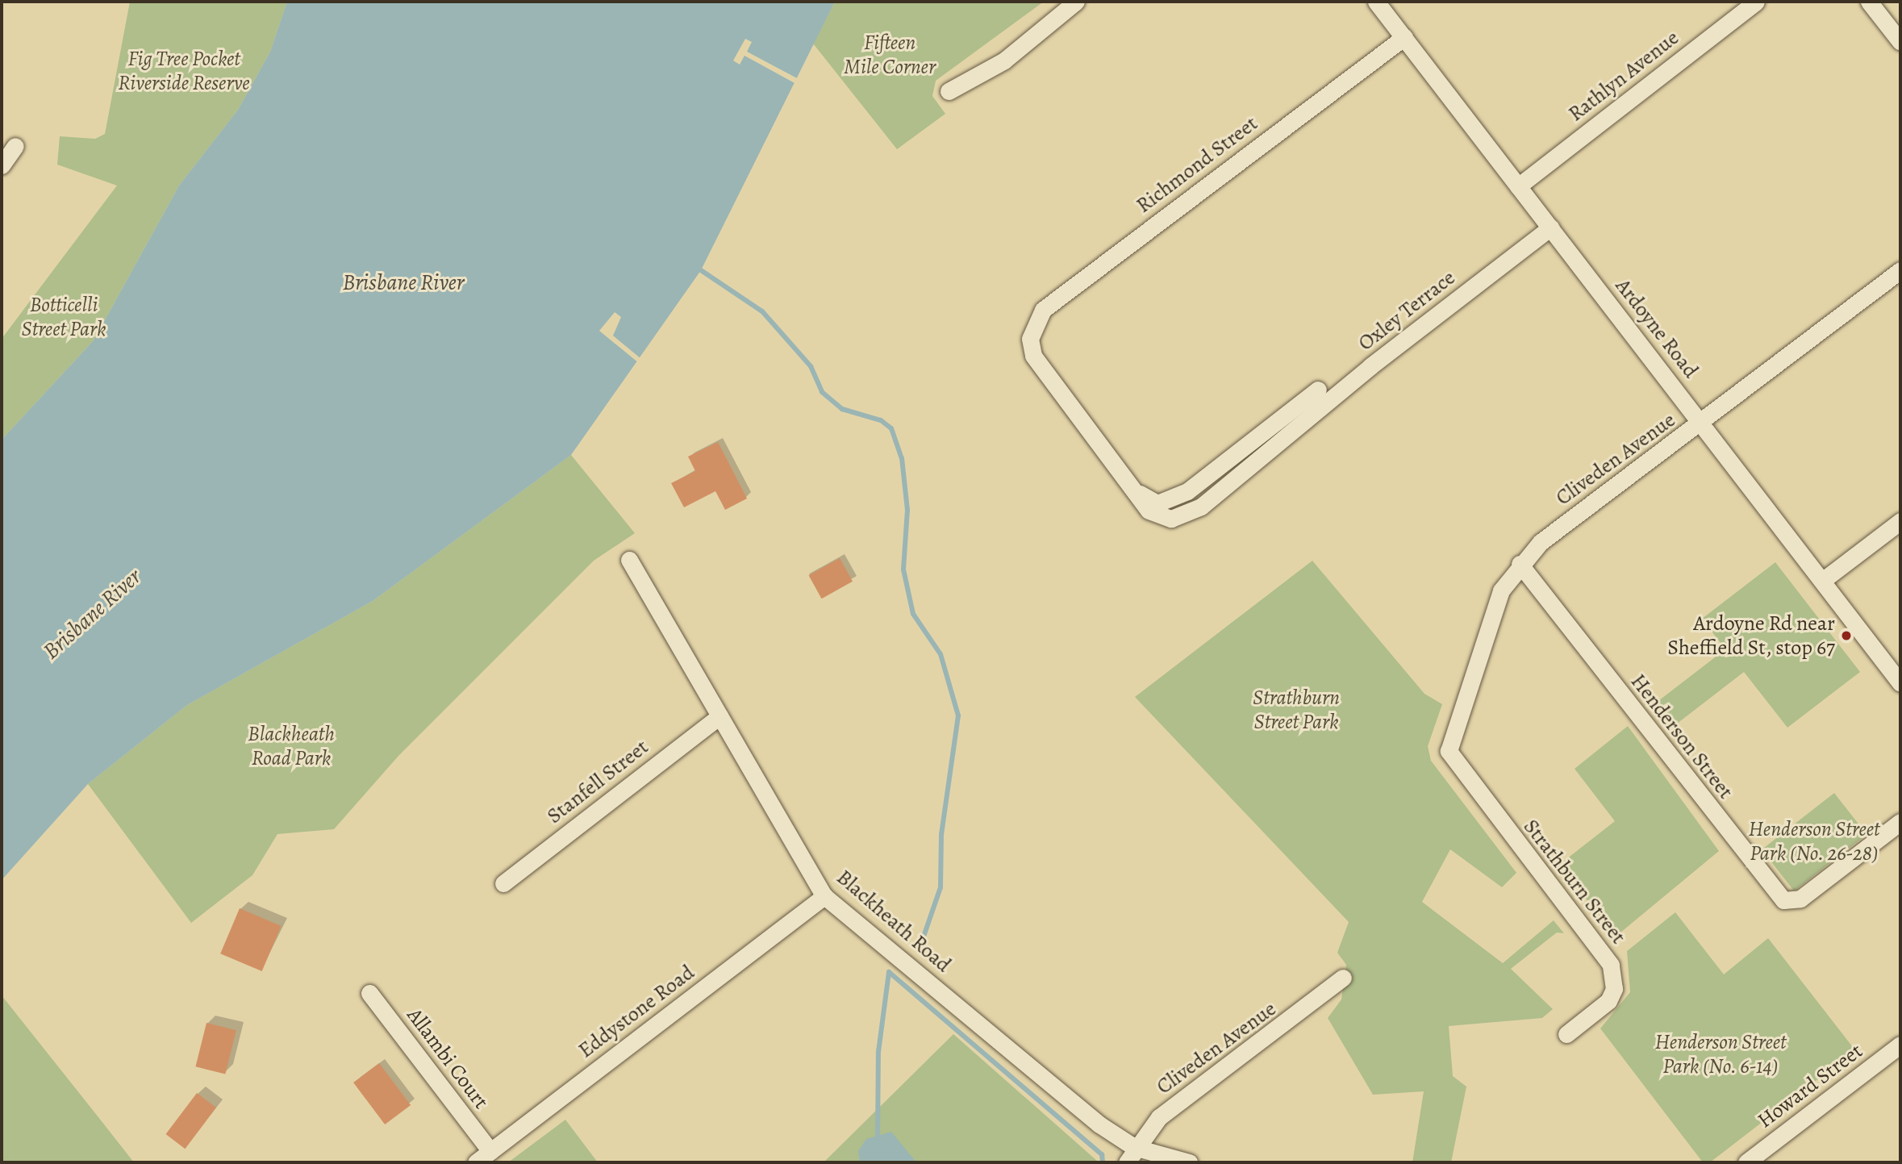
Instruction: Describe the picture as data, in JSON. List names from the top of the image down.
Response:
{
  "streets": {
    "street": [
      "Rathlyn Avenue",
      "Richmond Street",
      "Oxley Terrace",
      "Ardoyne Road",
      "Cliveden Avenue",
      "Henderson Street",
      "Stanfell Street",
      "Strathburn Street",
      "Blackheath Road",
      "Eddystone Road",
      "Allambi Court",
      "Howard Street"
    ]
  },
  "crossings": [
    ["Rathlyn Avenue", "Ardoyne Road"],
    ["Richmond Street", "Oxley Terrace"],
    ["Richmond Street", "Ardoyne Road"],
    ["Oxley Terrace", "Ardoyne Road"],
    ["Ardoyne Road", "Cliveden Avenue"],
    ["Cliveden Avenue", "Henderson Street"],
    ["Cliveden Avenue", "Strathburn Street"],
    ["Cliveden Avenue", "Blackheath Road"],
    ["Stanfell Street", "Blackheath Road"],
    ["Blackheath Road", "Eddystone Road"],
    ["Eddystone Road", "Allambi Court"]
  ],
  "water": ["Brisbane River"],
  "parks": [
    "Fifteen Mile Corner",
    "Fig Tree Pocket Riverside Reserve",
    "Botticelli Street Park",
    "Strathburn Street Park",
    "Blackheath Road Park",
    "Henderson Street Park (No. 26-28)",
    "Henderson Street Park (No. 6-14)"
  ],
  "places": ["Ardoyne Rd near Sheffield St, stop 67"]
}
